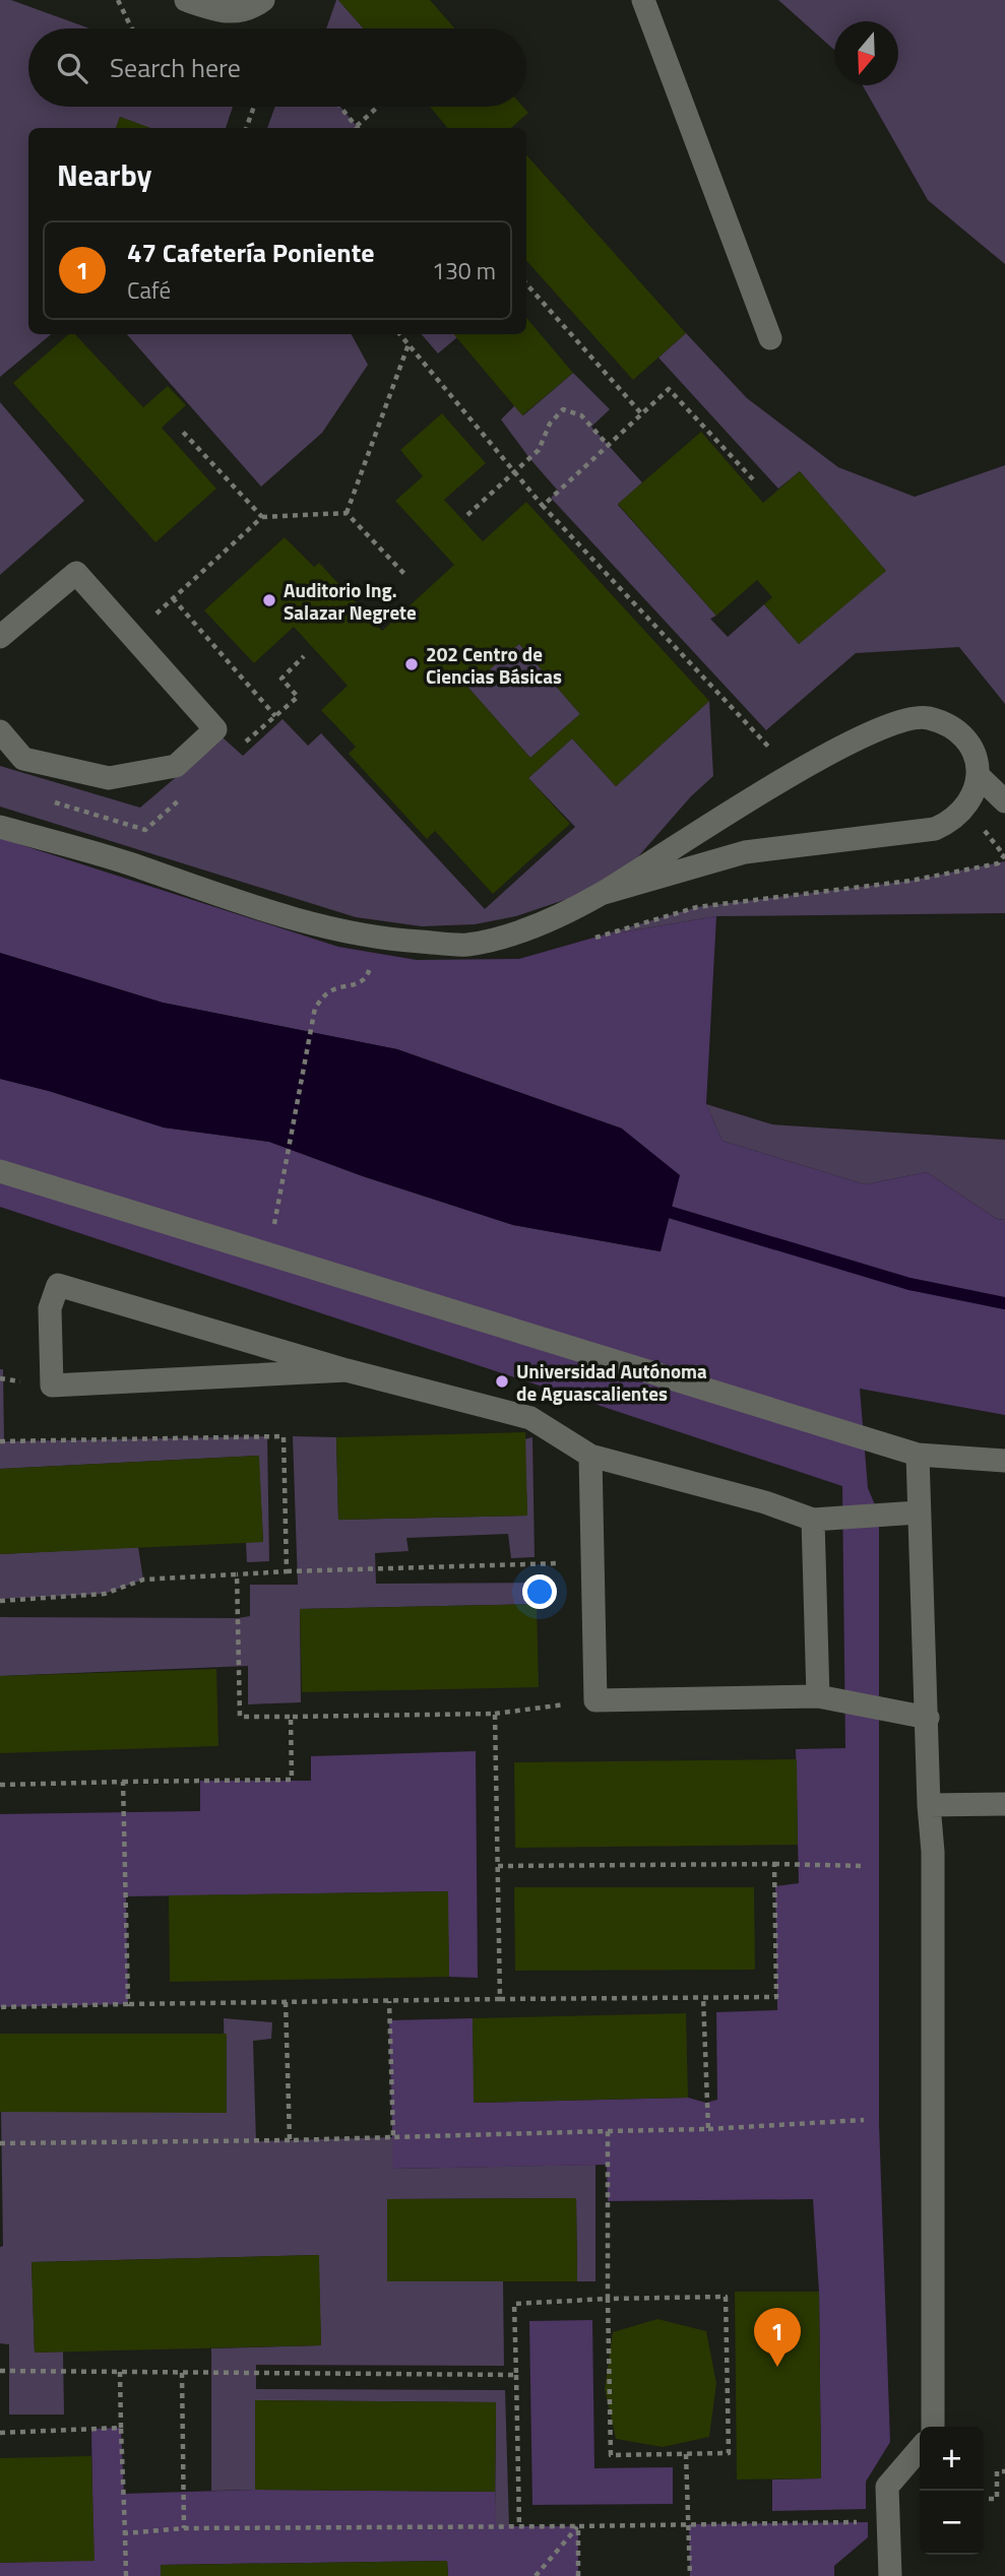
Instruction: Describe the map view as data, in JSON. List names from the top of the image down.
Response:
{
  "places": ["Auditorio Ing. Salazar Negrete", "202 Centro de Ciencias Básicas", "Universidad Autónoma de Aguascalientes"],
  "north": "bottom",
  "page": {
    "search": "Search here",
    "heading": "Nearby",
    "list": [
      {
        "mark": "1",
        "name": "47 Cafetería Poniente",
        "note": "Café",
        "value": "130 m"
      }
    ],
    "pins": "1",
    "map_buttons": ["+", "−"]
  }
}
